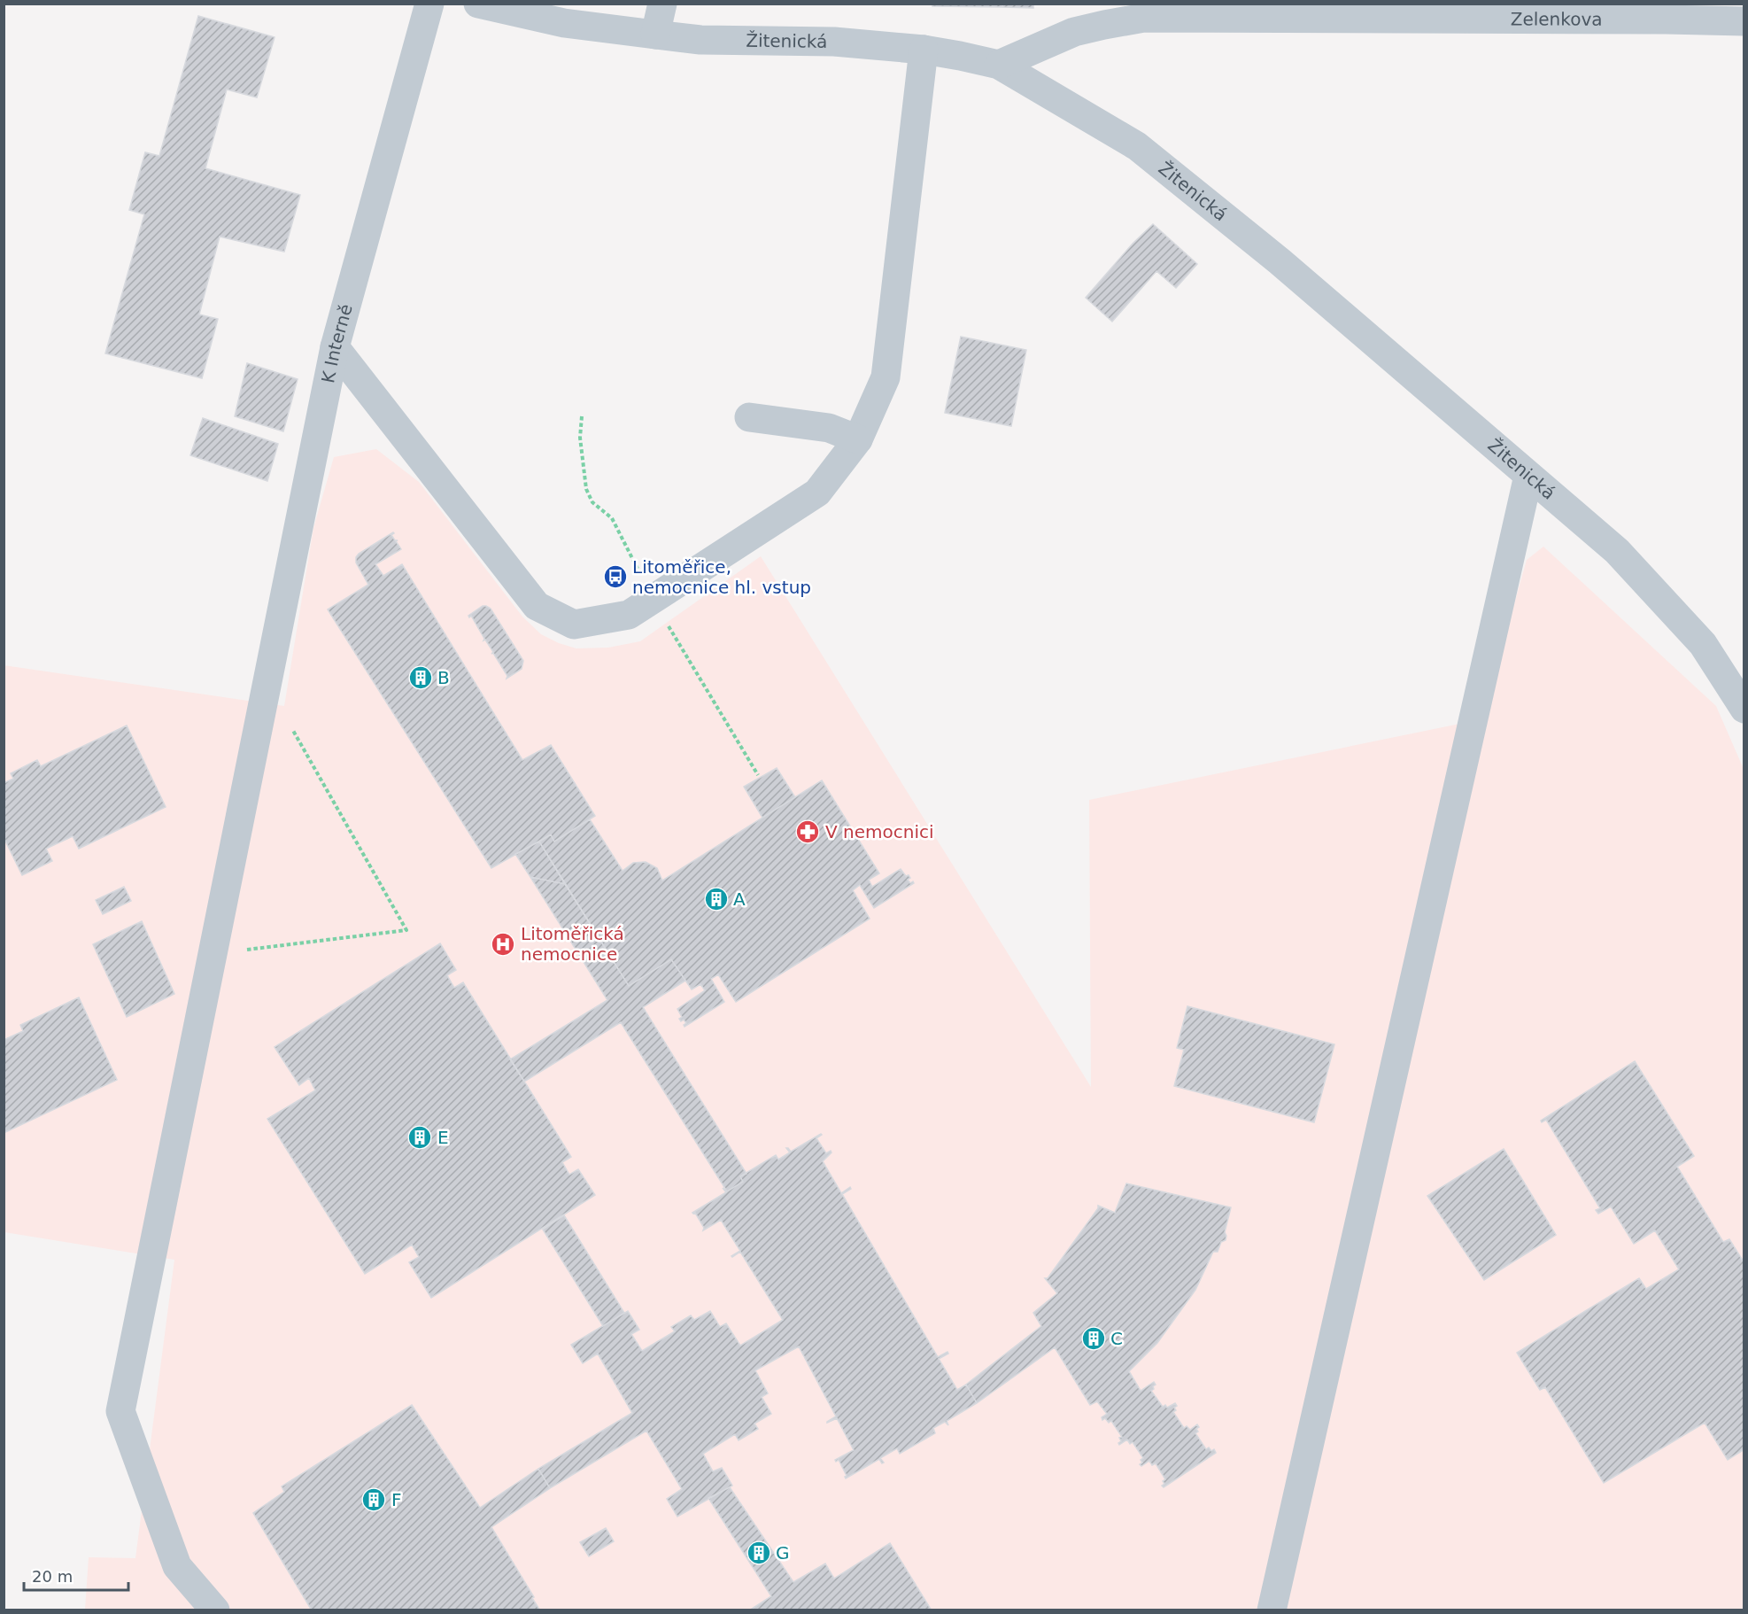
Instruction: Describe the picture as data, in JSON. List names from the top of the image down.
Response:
{
  "streets": {
    "street": ["Zelenkova", "Žitenická", "K Interně"]
  },
  "crossings": [
    ["Zelenkova", "Žitenická"]
  ],
  "places": {
    "bus stop": ["Litoměřice, nemocnice hl. vstup"],
    "building": [
      "B",
      "A",
      "E",
      "C",
      "F",
      "G"
    ],
    "pharmacy": ["V nemocnici"],
    "hospital": ["Litoměřická nemocnice"]
  },
  "scale_bar": "20 m"
}
